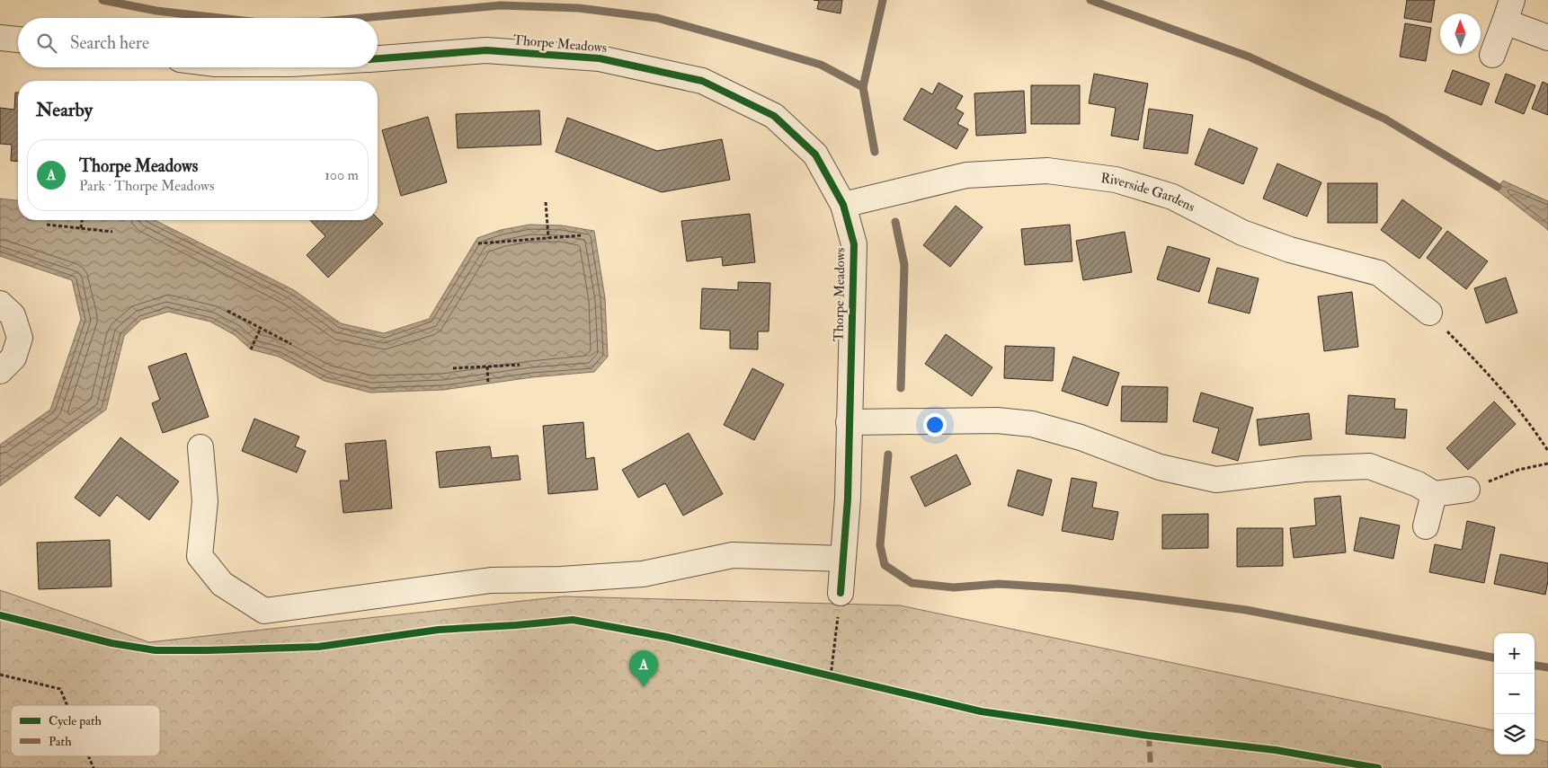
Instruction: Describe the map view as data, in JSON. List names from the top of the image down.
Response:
{
  "streets": {
    "street": ["Thorpe Meadows", "Riverside Gardens"]
  },
  "crossings": [
    ["Thorpe Meadows", "Riverside Gardens"]
  ],
  "legend": ["Cycle path", "Path"],
  "north": "top",
  "page": {
    "search": "Search here",
    "heading": "Nearby",
    "list": [
      {
        "mark": "A",
        "name": "Thorpe Meadows",
        "note": "Park · Thorpe Meadows",
        "value": "100 m"
      }
    ],
    "map_buttons": ["+", "−"],
    "pins": "A"
  }
}
